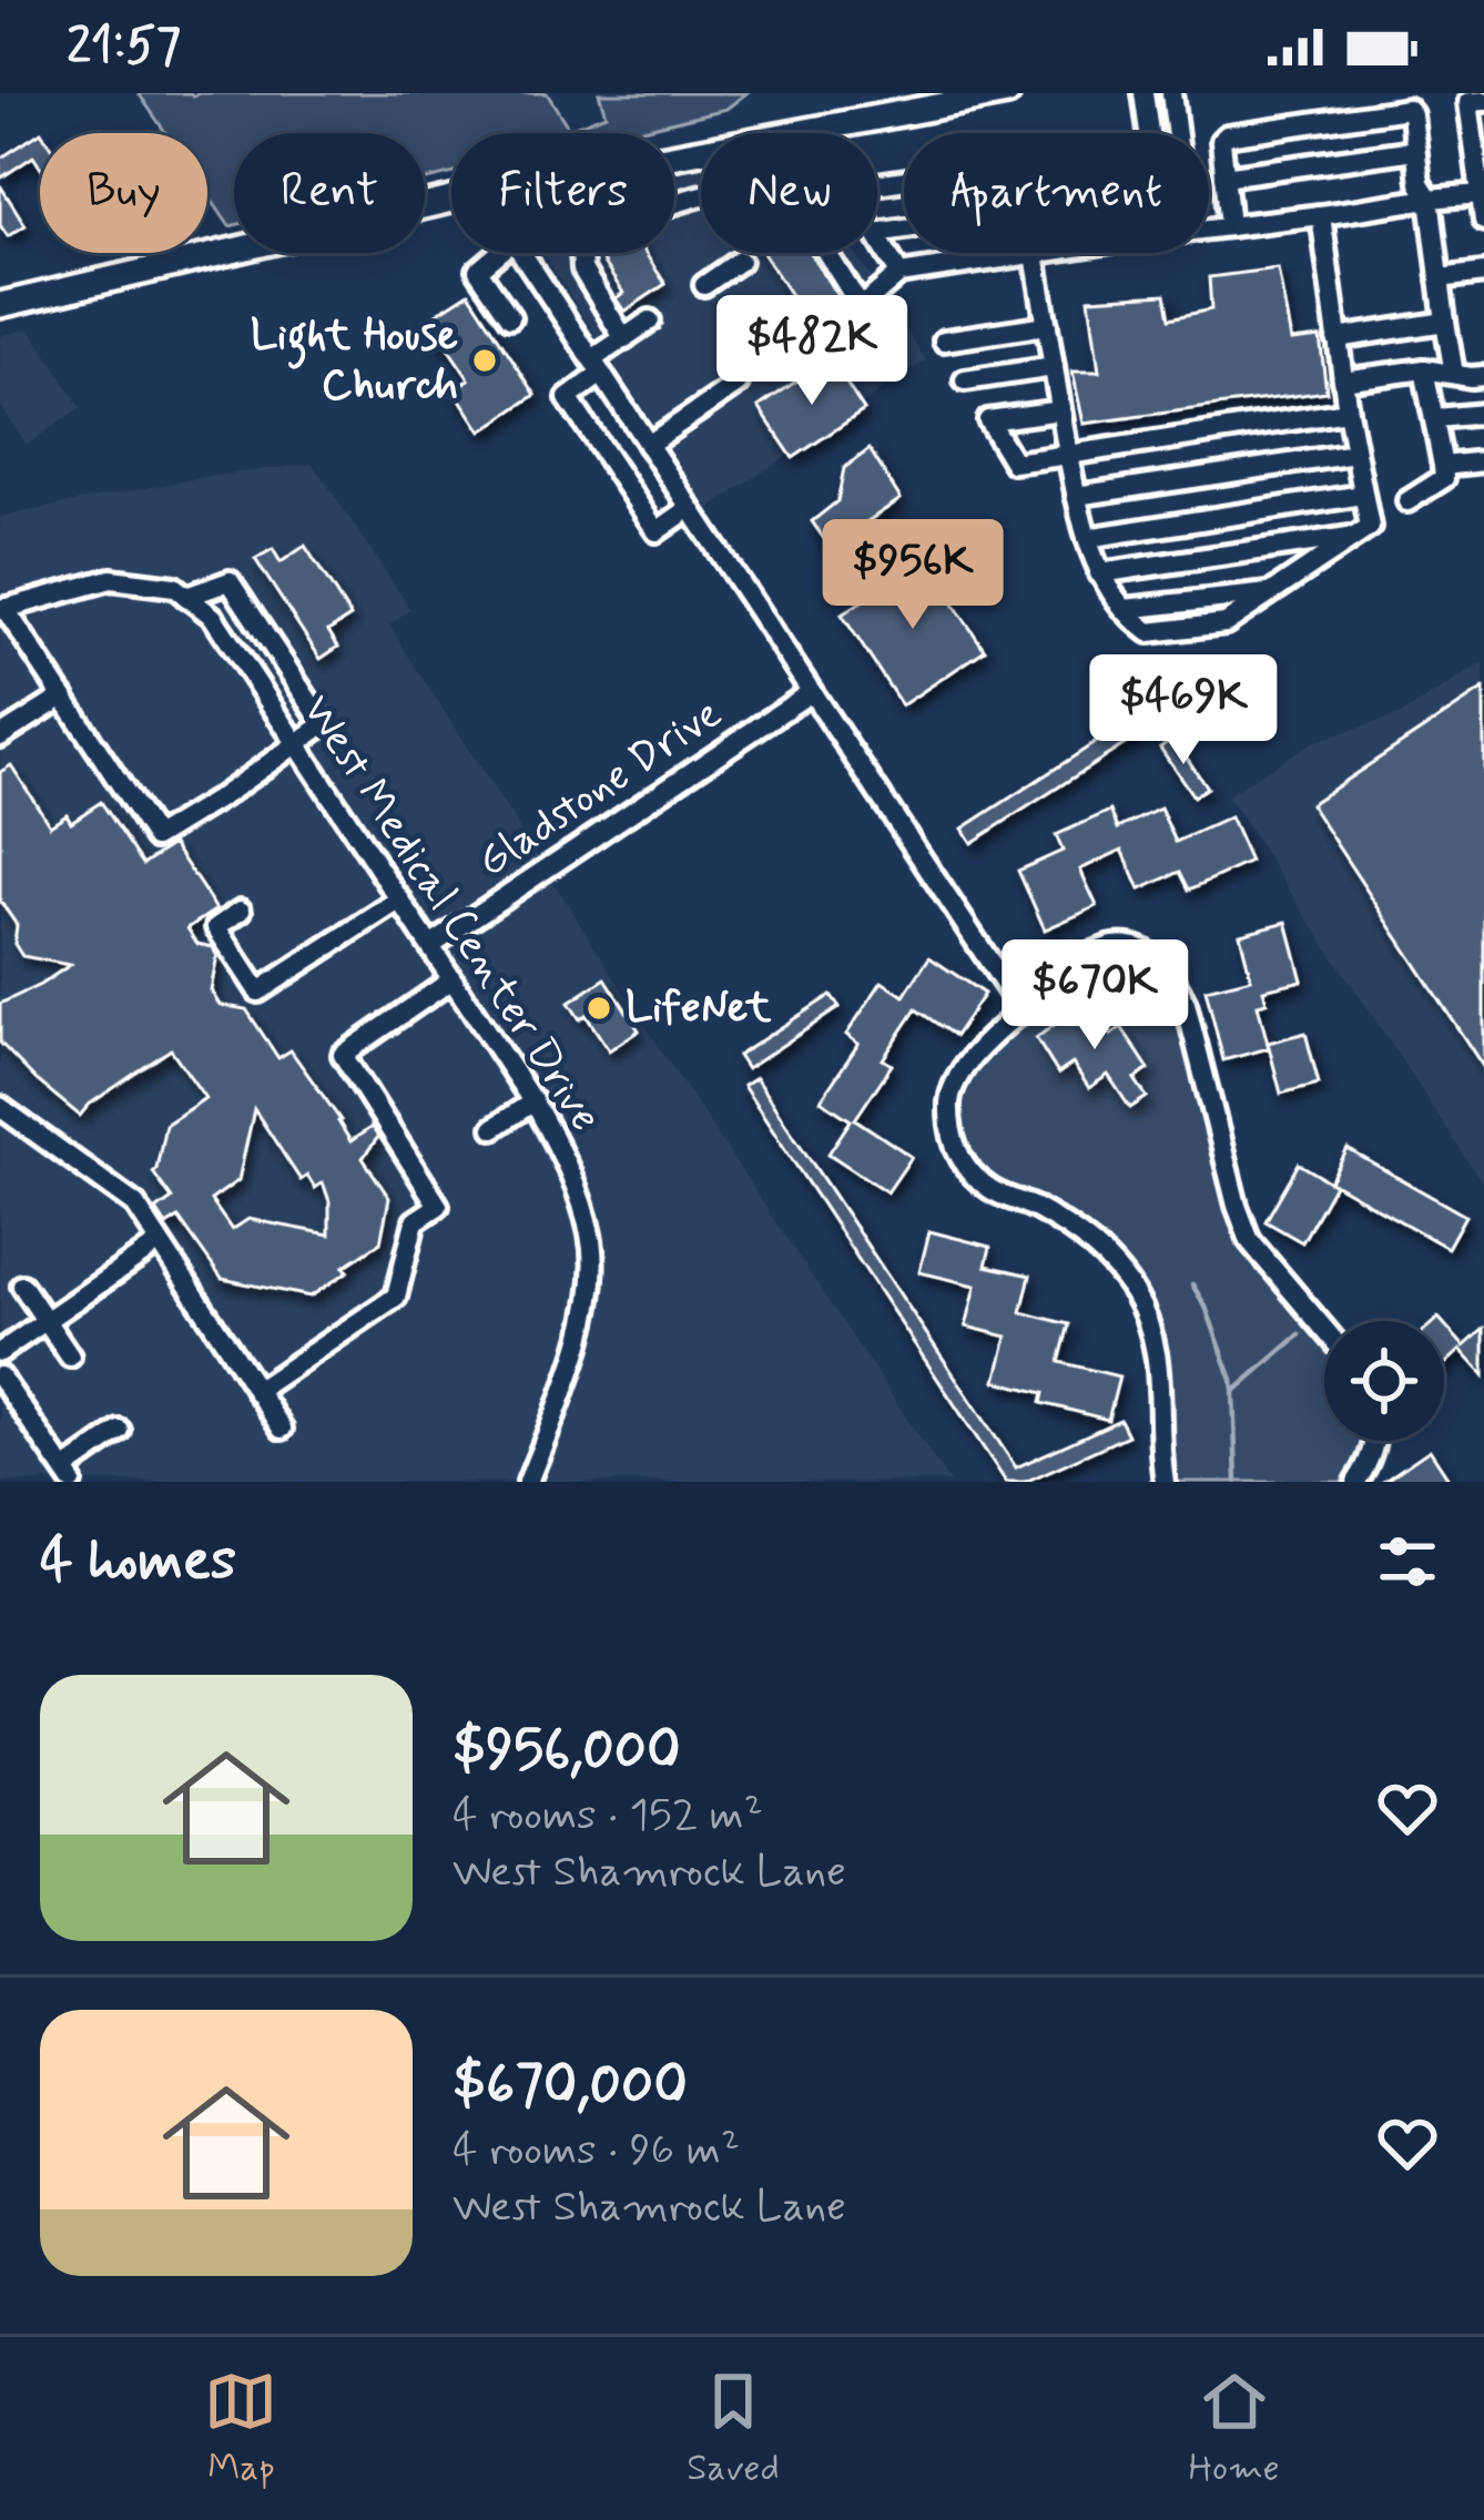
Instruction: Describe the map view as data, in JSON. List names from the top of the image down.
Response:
{
  "streets": {
    "street": ["Gladstone Drive", "West Medical Center Drive"]
  },
  "crossings": [
    ["Gladstone Drive", "West Medical Center Drive"]
  ],
  "places": ["Light House Church", "LifeNet"],
  "page": {
    "status": "21:57",
    "chip": [
      "Buy",
      "Rent",
      "Filters",
      "New",
      "Apartment"
    ],
    "price": [
      "$482K",
      "$956K",
      "$469K",
      "$670K"
    ],
    "heading": "4 homes",
    "list": [
      {
        "name": "$956,000",
        "note": "4 rooms · 152 m² · West Shamrock Lane"
      },
      {
        "name": "$670,000",
        "note": "4 rooms · 96 m² · West Shamrock Lane"
      }
    ],
    "tabs": ["Map", "Saved", "Home"]
  }
}
